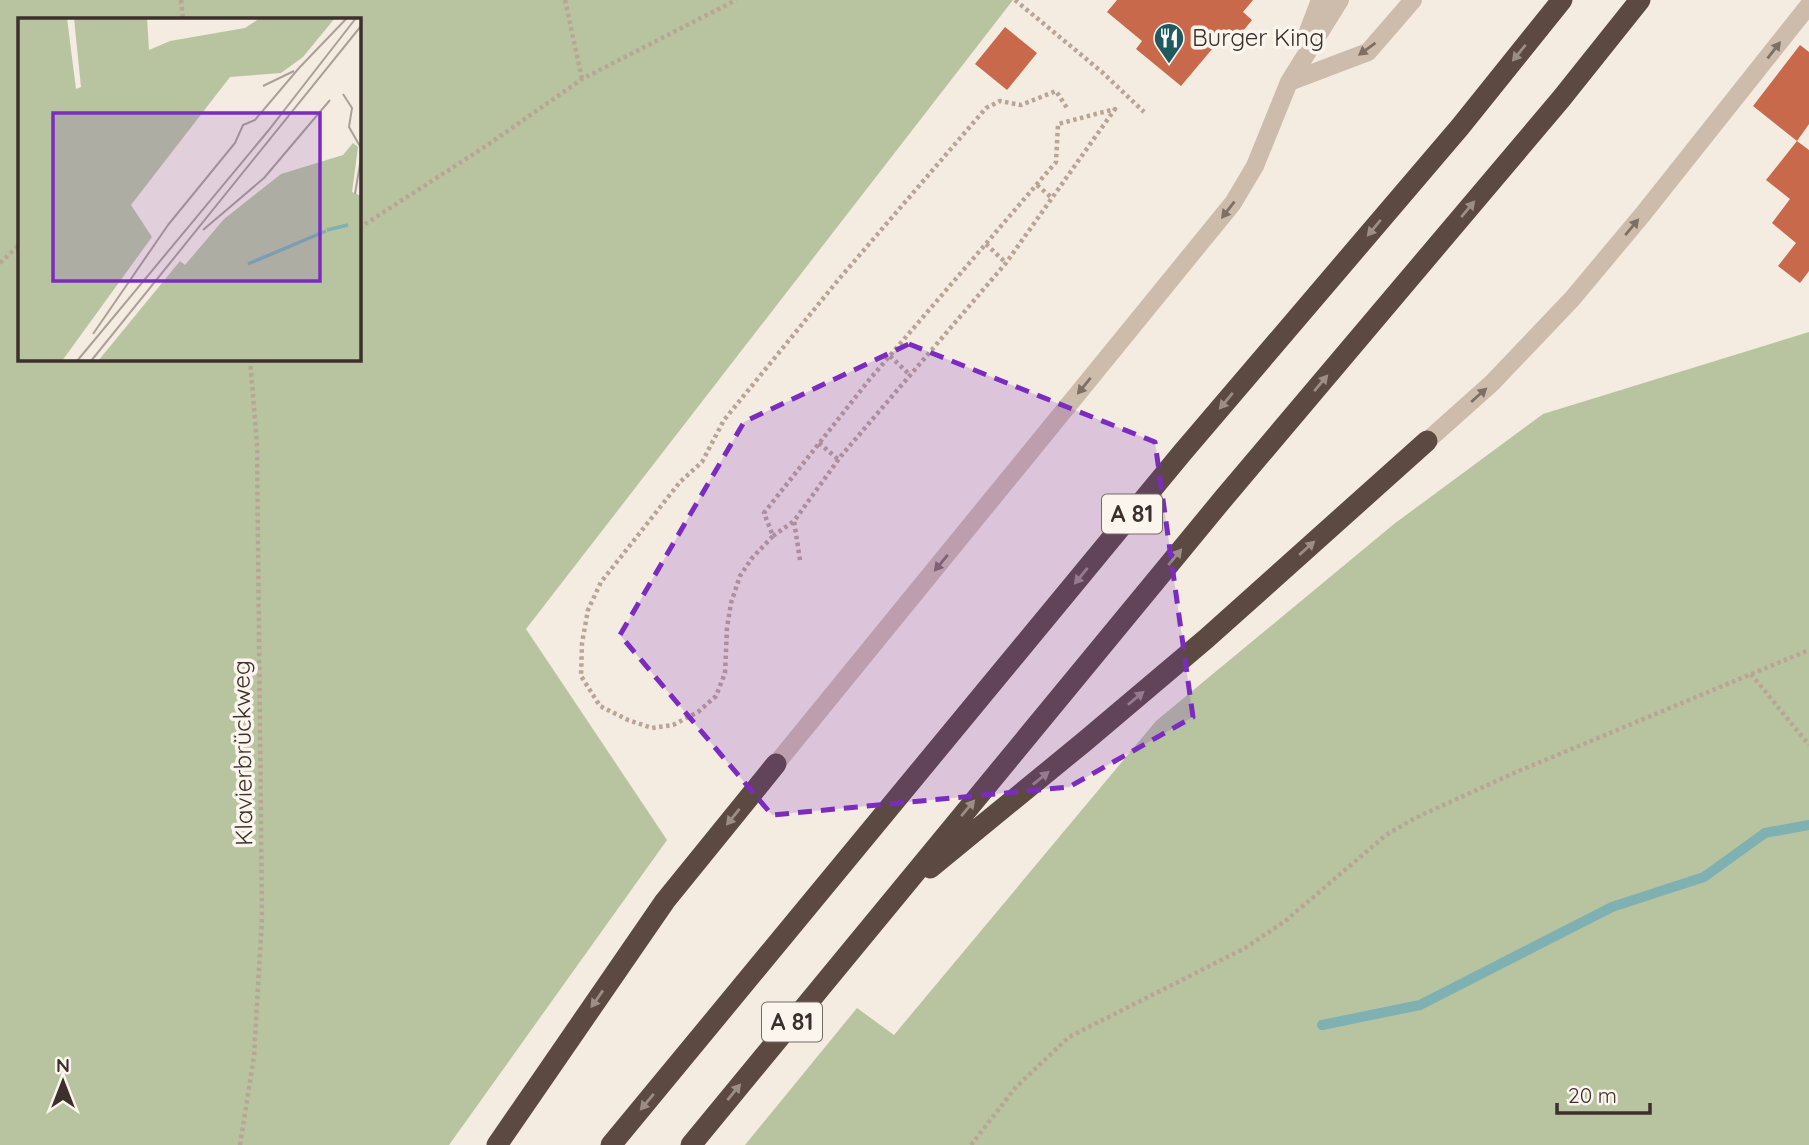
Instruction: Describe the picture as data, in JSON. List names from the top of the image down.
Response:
{
  "streets": {
    "highway": ["A 81"],
    "path": ["Klavierbrückweg"]
  },
  "places": {
    "restaurant": ["Burger King"]
  },
  "scale_bar": "20 m",
  "north": "top"
}
